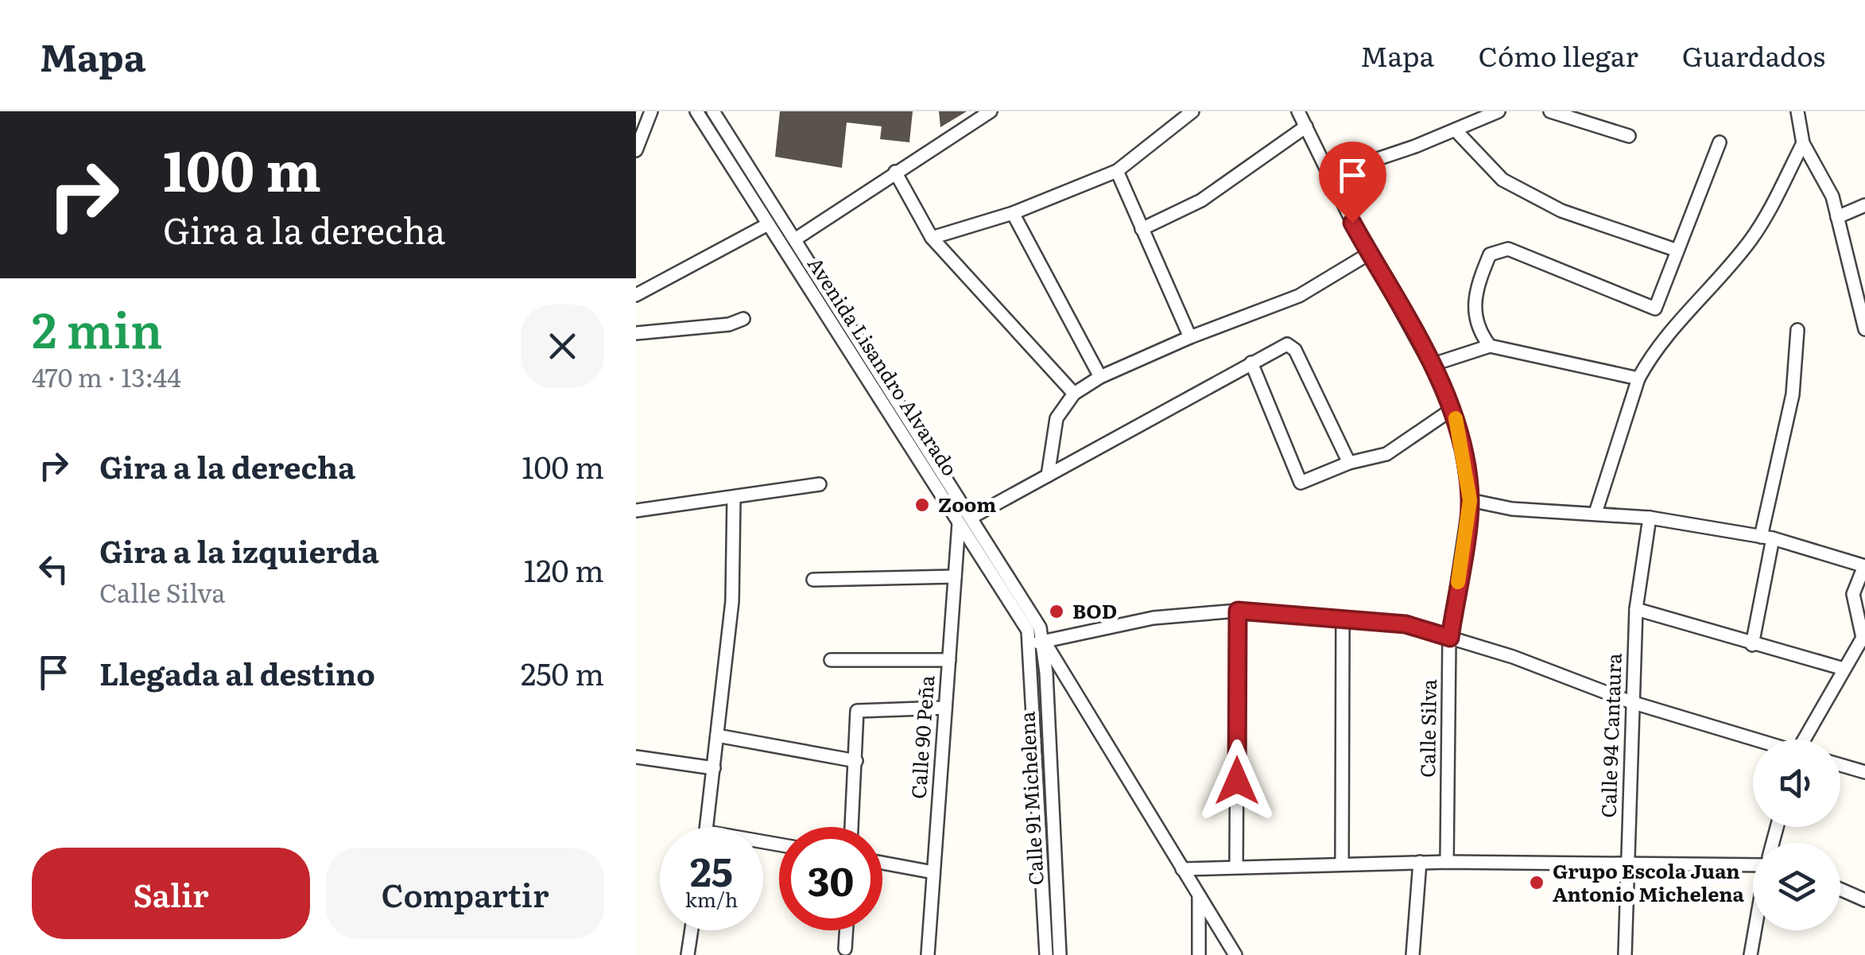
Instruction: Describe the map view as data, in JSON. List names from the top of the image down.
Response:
{
  "streets": {
    "street": [
      "Avenida Lisandro Alvarado",
      "Calle Silva",
      "Calle 94 Cantaura",
      "Calle 90 Peña",
      "Calle 91 Michelena"
    ]
  },
  "crossings": [
    ["Avenida Lisandro Alvarado", "Calle 90 Peña"],
    ["Avenida Lisandro Alvarado", "Calle 91 Michelena"]
  ],
  "places": ["Zoom", "BOD", "Grupo Escola Juan Antonio Michelena"],
  "page": {
    "header": "Mapa",
    "nav": ["Mapa", "Cómo llegar", "Guardados"],
    "turn": ["100 m", "Gira a la derecha"],
    "heading": ["2 min", "470 m · 13:44"],
    "list": [
      {
        "name": "Gira a la derecha",
        "value": "100 m"
      },
      {
        "name": "Gira a la izquierda",
        "note": "Calle Silva",
        "value": "120 m"
      },
      {
        "name": "Llegada al destino",
        "value": "250 m"
      }
    ],
    "speed": "25 km/h",
    "limit": "30",
    "buttons": ["Salir", "Compartir"]
  }
}
